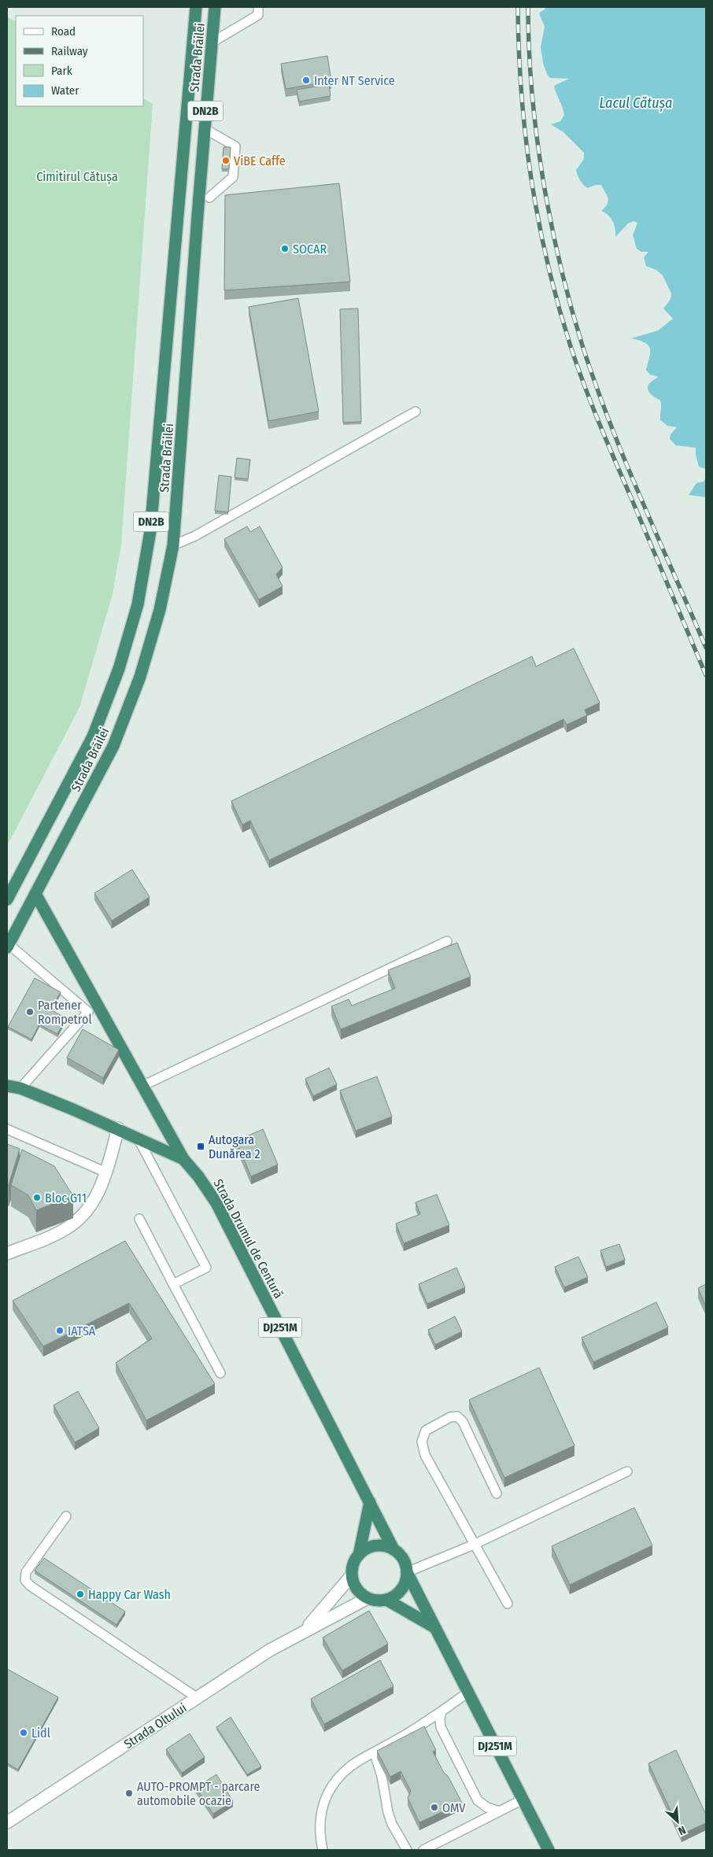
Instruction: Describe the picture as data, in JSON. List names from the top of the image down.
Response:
{
  "streets": {
    "highway": [
      "Strada Brăilei",
      "DN2B",
      "Strada Drumul de Centură",
      "DJ251M"
    ],
    "street": ["Strada Oltului"]
  },
  "crossings": [
    ["Strada Brăilei", "DJ251M"],
    ["Strada Drumul de Centură", "DJ251M"],
    ["Strada Drumul de Centură", "Strada Oltului"]
  ],
  "water": ["Lacul Cătușa"],
  "parks": ["Cimitirul Cătușa"],
  "places": {
    "other": [
      "Inter NT Service",
      "ViBE Caffe",
      "SOCAR",
      "Partener Rompetrol",
      "Bloc G11",
      "IATSA",
      "Happy Car Wash",
      "Lidl",
      "AUTO-PROMPT - parcare automobile ocazie",
      "OMV"
    ],
    "transit": ["Autogara Dunărea 2"]
  },
  "legend": [
    "Road",
    "Railway",
    "Park",
    "Water"
  ],
  "north": "bottom right"
}
